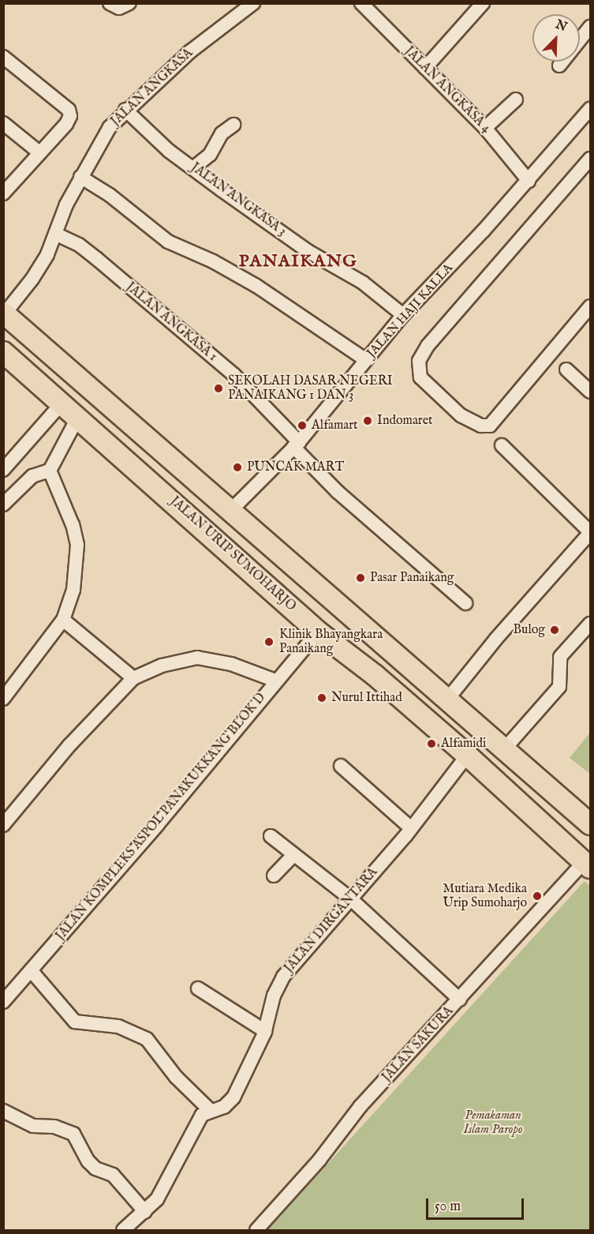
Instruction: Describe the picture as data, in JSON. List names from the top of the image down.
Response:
{
  "streets": {
    "highway": ["JALAN URIP SUMOHARJO"],
    "street": [
      "JALAN ANGKASA",
      "JALAN ANGKASA 4",
      "JALAN ANGKASA 3",
      "JALAN HAJI KALLA",
      "JALAN ANGKASA 1",
      "JALAN KOMPLEKS ASPOL PANAKUKKANG BLOK D",
      "JALAN DIRGANTARA",
      "JALAN SAKURA"
    ]
  },
  "crossings": [
    ["JALAN ANGKASA", "JALAN ANGKASA 3"],
    ["JALAN ANGKASA", "JALAN ANGKASA 1"],
    ["JALAN ANGKASA 4", "JALAN HAJI KALLA"],
    ["JALAN ANGKASA 3", "JALAN HAJI KALLA"],
    ["JALAN HAJI KALLA", "JALAN ANGKASA 1"],
    ["JALAN URIP SUMOHARJO", "JALAN KOMPLEKS ASPOL PANAKUKKANG BLOK D"],
    ["JALAN URIP SUMOHARJO", "JALAN DIRGANTARA"],
    ["JALAN URIP SUMOHARJO", "JALAN SAKURA"]
  ],
  "districts": ["PANAIKANG"],
  "parks": ["Pemakaman Islam Paropo"],
  "places": [
    "SEKOLAH DASAR NEGERI PANAIKANG 1 DAN 3",
    "Indomaret",
    "Alfamart",
    "PUNCAK MART",
    "Pasar Panaikang",
    "Bulog",
    "Klinik Bhayangkara Panaikang",
    "Nurul Ittihad",
    "Alfamidi",
    "Mutiara Medika Urip Sumoharjo"
  ],
  "scale_bar": "50 m",
  "north": "top right"
}
